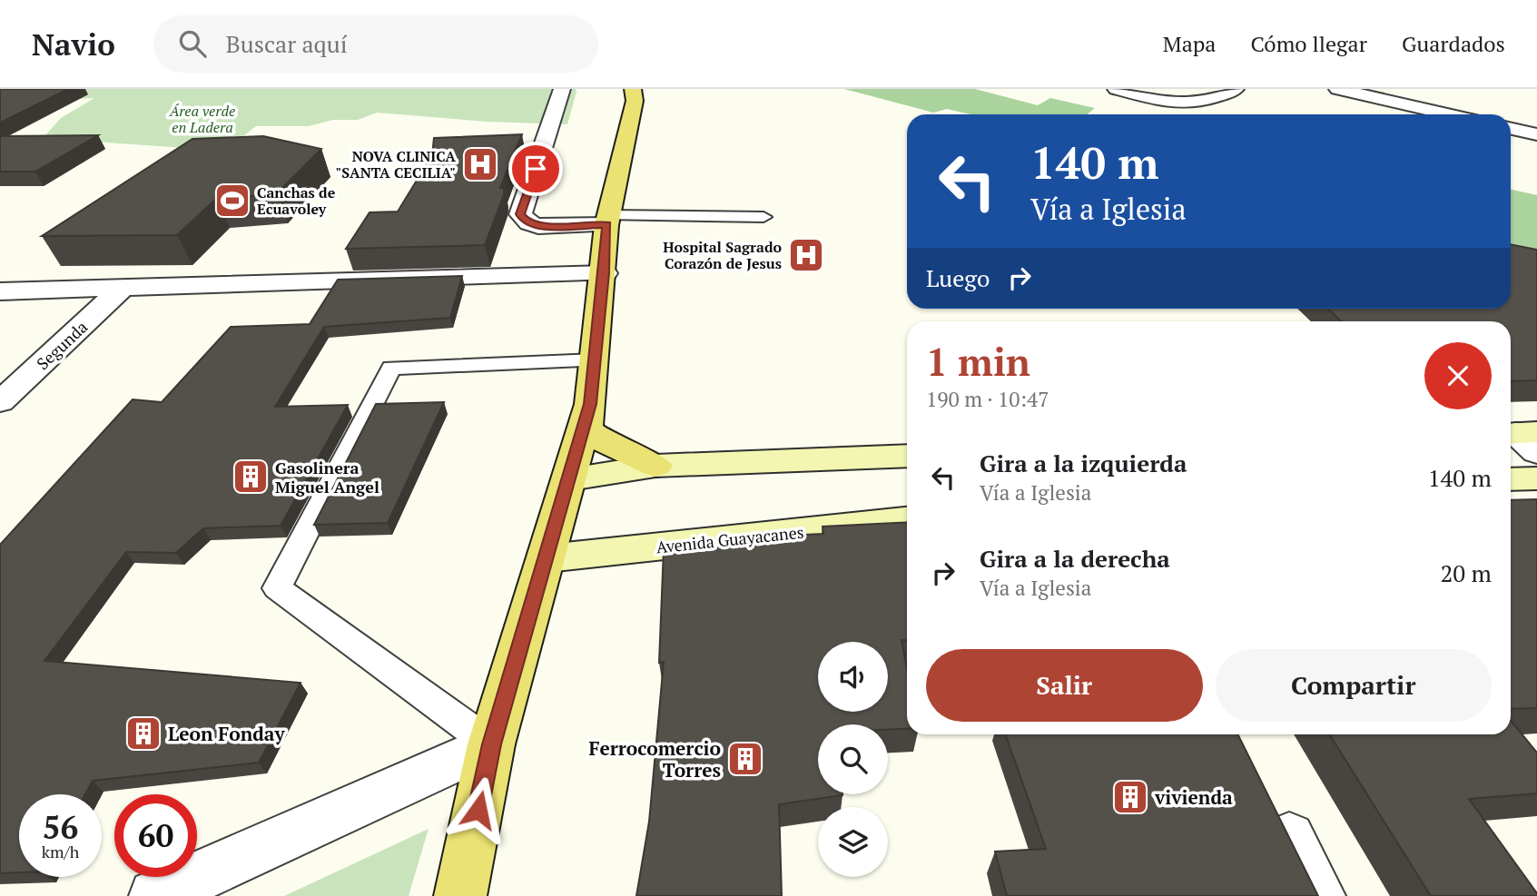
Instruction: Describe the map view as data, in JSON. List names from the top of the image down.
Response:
{
  "streets": {
    "street": ["Segunda", "Avenida Guayacanes"]
  },
  "parks": ["Área verde en Ladera"],
  "places": {
    "hospital": ["NOVA CLINICA \"SANTA CECILIA\"", "Hospital Sagrado Corazón de Jesus"],
    "sports": ["Canchas de Ecuavoley"],
    "building": [
      "Gasolinera Miguel Angel",
      "Leon Fonday",
      "Ferrocomercio Torres",
      "vivienda"
    ]
  },
  "page": {
    "header": "Navio",
    "search": "Buscar aquí",
    "nav": ["Mapa", "Cómo llegar", "Guardados"],
    "turn": ["140 m", "Vía a Iglesia"],
    "then": "Luego",
    "heading": ["1 min", "190 m · 10:47"],
    "list": [
      {
        "name": "Gira a la izquierda",
        "note": "Vía a Iglesia",
        "value": "140 m"
      },
      {
        "name": "Gira a la derecha",
        "note": "Vía a Iglesia",
        "value": "20 m"
      }
    ],
    "buttons": ["Salir", "Compartir"],
    "speed": "56 km/h",
    "limit": "60"
  }
}
